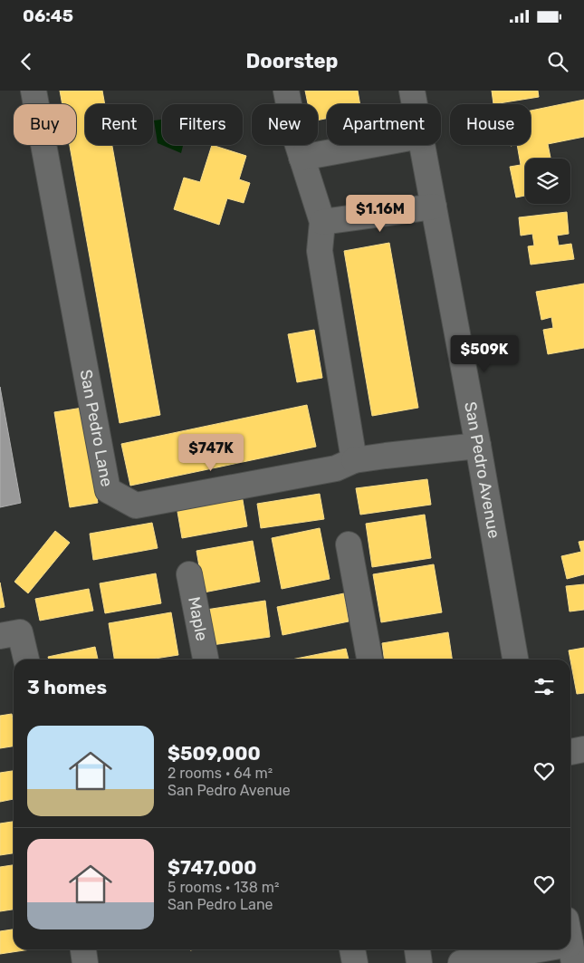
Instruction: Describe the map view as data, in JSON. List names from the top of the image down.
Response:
{
  "streets": {
    "street": ["San Pedro Lane", "San Pedro Avenue", "Maple"]
  },
  "page": {
    "status": "06:45",
    "header": "Doorstep",
    "chip": [
      "Buy",
      "Rent",
      "Filters",
      "New",
      "Apartment",
      "House"
    ],
    "price": ["$1.16M", "$509K", "$747K"],
    "heading": "3 homes",
    "list": [
      {
        "name": "$509,000",
        "note": "2 rooms · 64 m² · San Pedro Avenue"
      },
      {
        "name": "$747,000",
        "note": "5 rooms · 138 m² · San Pedro Lane"
      }
    ]
  }
}
